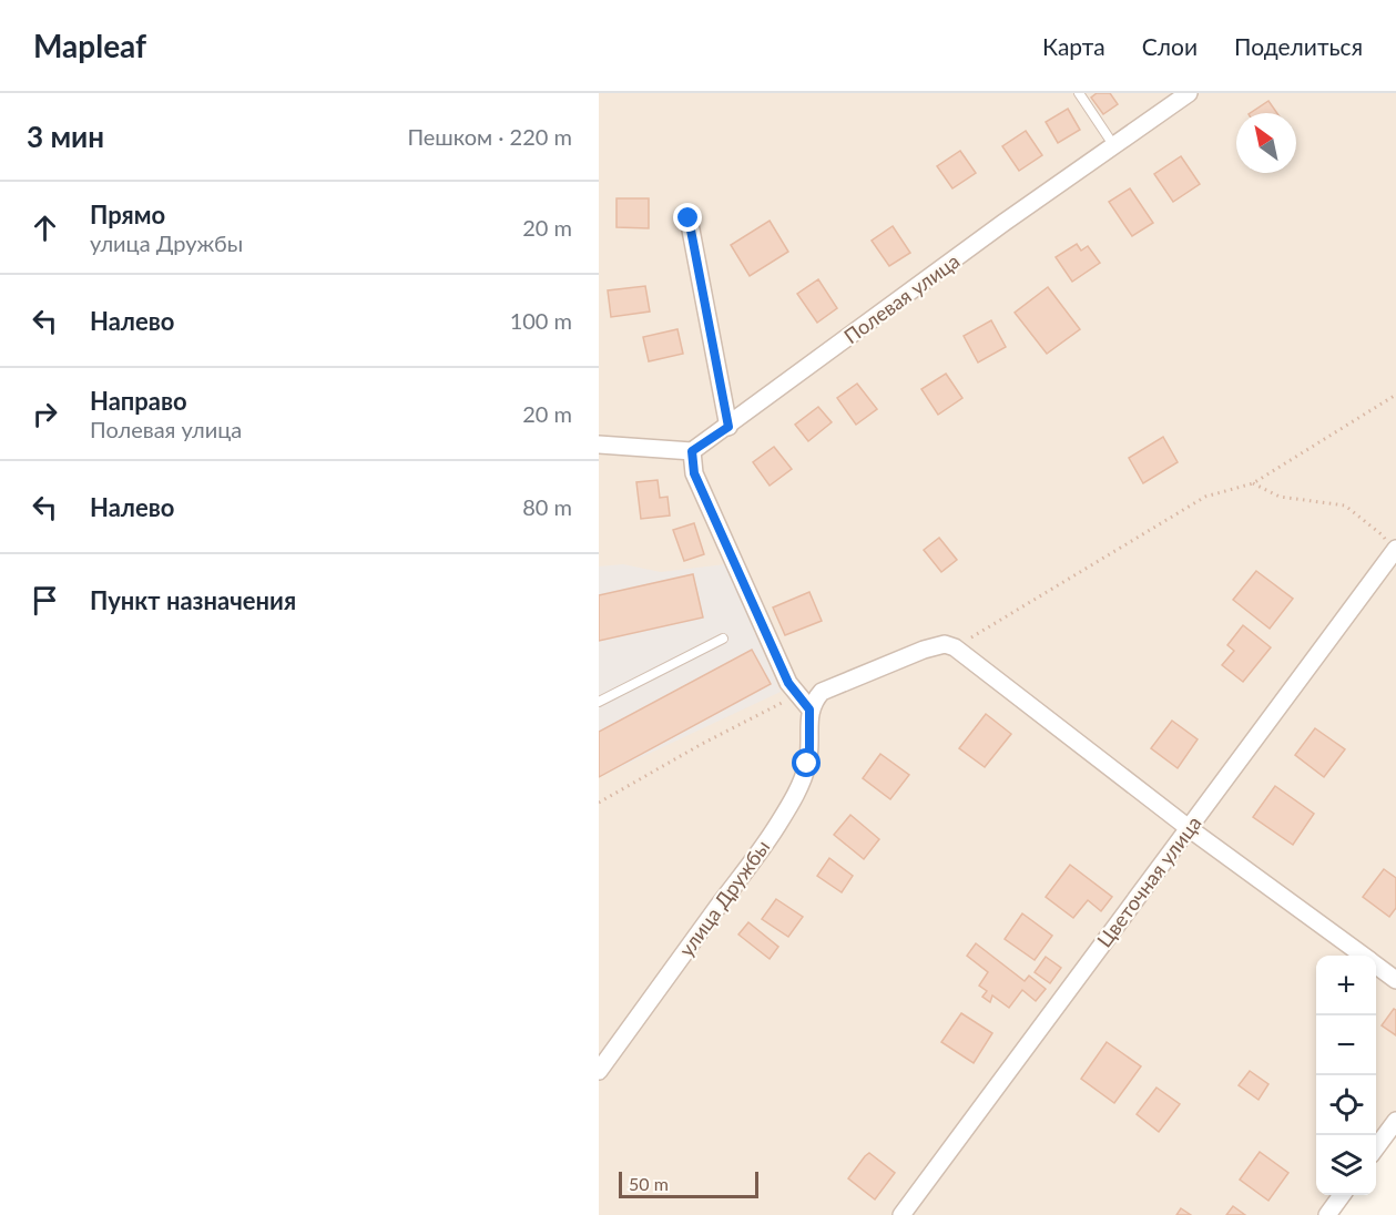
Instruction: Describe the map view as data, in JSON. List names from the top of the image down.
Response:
{
  "streets": {
    "street": ["Полевая улица", "Цветочная улица", "улица Дружбы"]
  },
  "scale_bar": "50 m",
  "north": "top left",
  "page": {
    "header": "Mapleaf",
    "nav": ["Карта", "Слои", "Поделиться"],
    "heading": ["3 мин", "Пешком · 220 m"],
    "list": [
      ["Прямо", "улица Дружбы", "20 m"],
      ["Налево", "100 m"],
      ["Направо", "Полевая улица", "20 m"],
      ["Налево", "80 m"],
      "Пункт назначения"
    ],
    "map_buttons": ["+", "−"],
    "scale": "50 m"
  }
}
